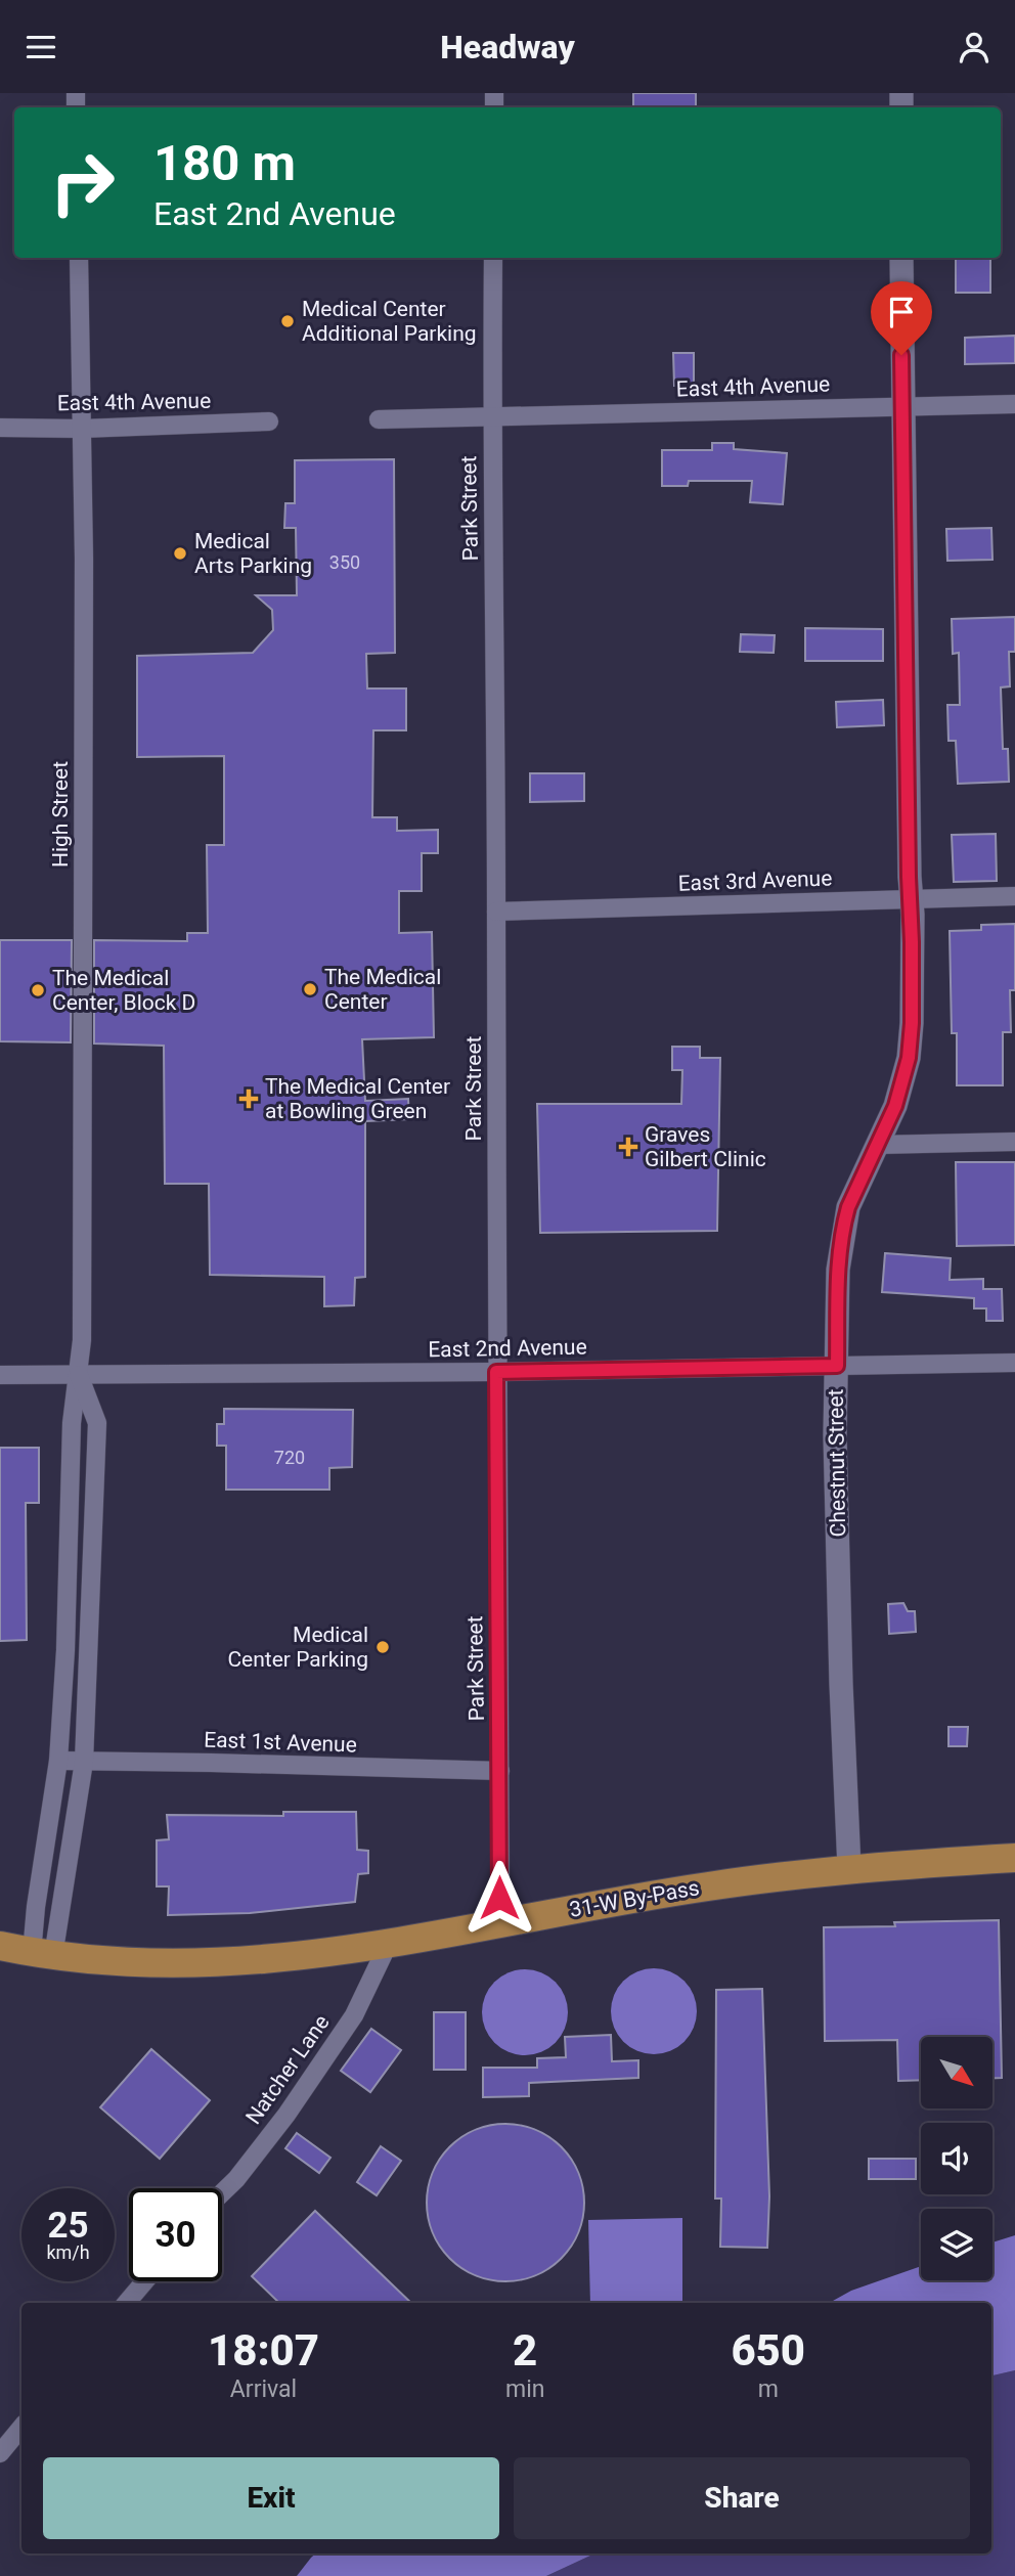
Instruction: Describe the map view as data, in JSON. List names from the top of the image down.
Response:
{
  "streets": {
    "main road": ["31-W By-Pass"],
    "street": [
      "East 4th Avenue",
      "Park Street",
      "High Street",
      "East 3rd Avenue",
      "East 2nd Avenue",
      "Chestnut Street",
      "East 1st Avenue",
      "Natcher Lane"
    ]
  },
  "crossings": [
    ["East 4th Avenue", "Park Street"],
    ["East 4th Avenue", "High Street"],
    ["East 4th Avenue", "Chestnut Street"],
    ["Park Street", "East 3rd Avenue"],
    ["Park Street", "East 2nd Avenue"],
    ["Park Street", "East 1st Avenue"],
    ["Park Street", "31-W By-Pass"],
    ["High Street", "East 2nd Avenue"],
    ["High Street", "East 1st Avenue"],
    ["High Street", "31-W By-Pass"],
    ["East 3rd Avenue", "Chestnut Street"],
    ["East 2nd Avenue", "Chestnut Street"],
    ["Chestnut Street", "31-W By-Pass"],
    ["31-W By-Pass", "Natcher Lane"]
  ],
  "places": {
    "other": [
      "Medical Center Additional Parking",
      "Medical Arts Parking",
      "The Medical Center",
      "The Medical Center, Block D",
      "Medical Center Parking"
    ],
    "health": ["The Medical Center at Bowling Green", "Graves Gilbert Clinic"]
  },
  "house_numbers": ["350", "720"],
  "north": "bottom right",
  "page": {
    "header": "Headway",
    "turn": ["180 m", "East 2nd Avenue"],
    "speed": "25 km/h",
    "limit": "30",
    "eta": [
      "18:07",
      "Arrival",
      "2",
      "min",
      "650",
      "m"
    ],
    "buttons": ["Exit", "Share"]
  }
}
